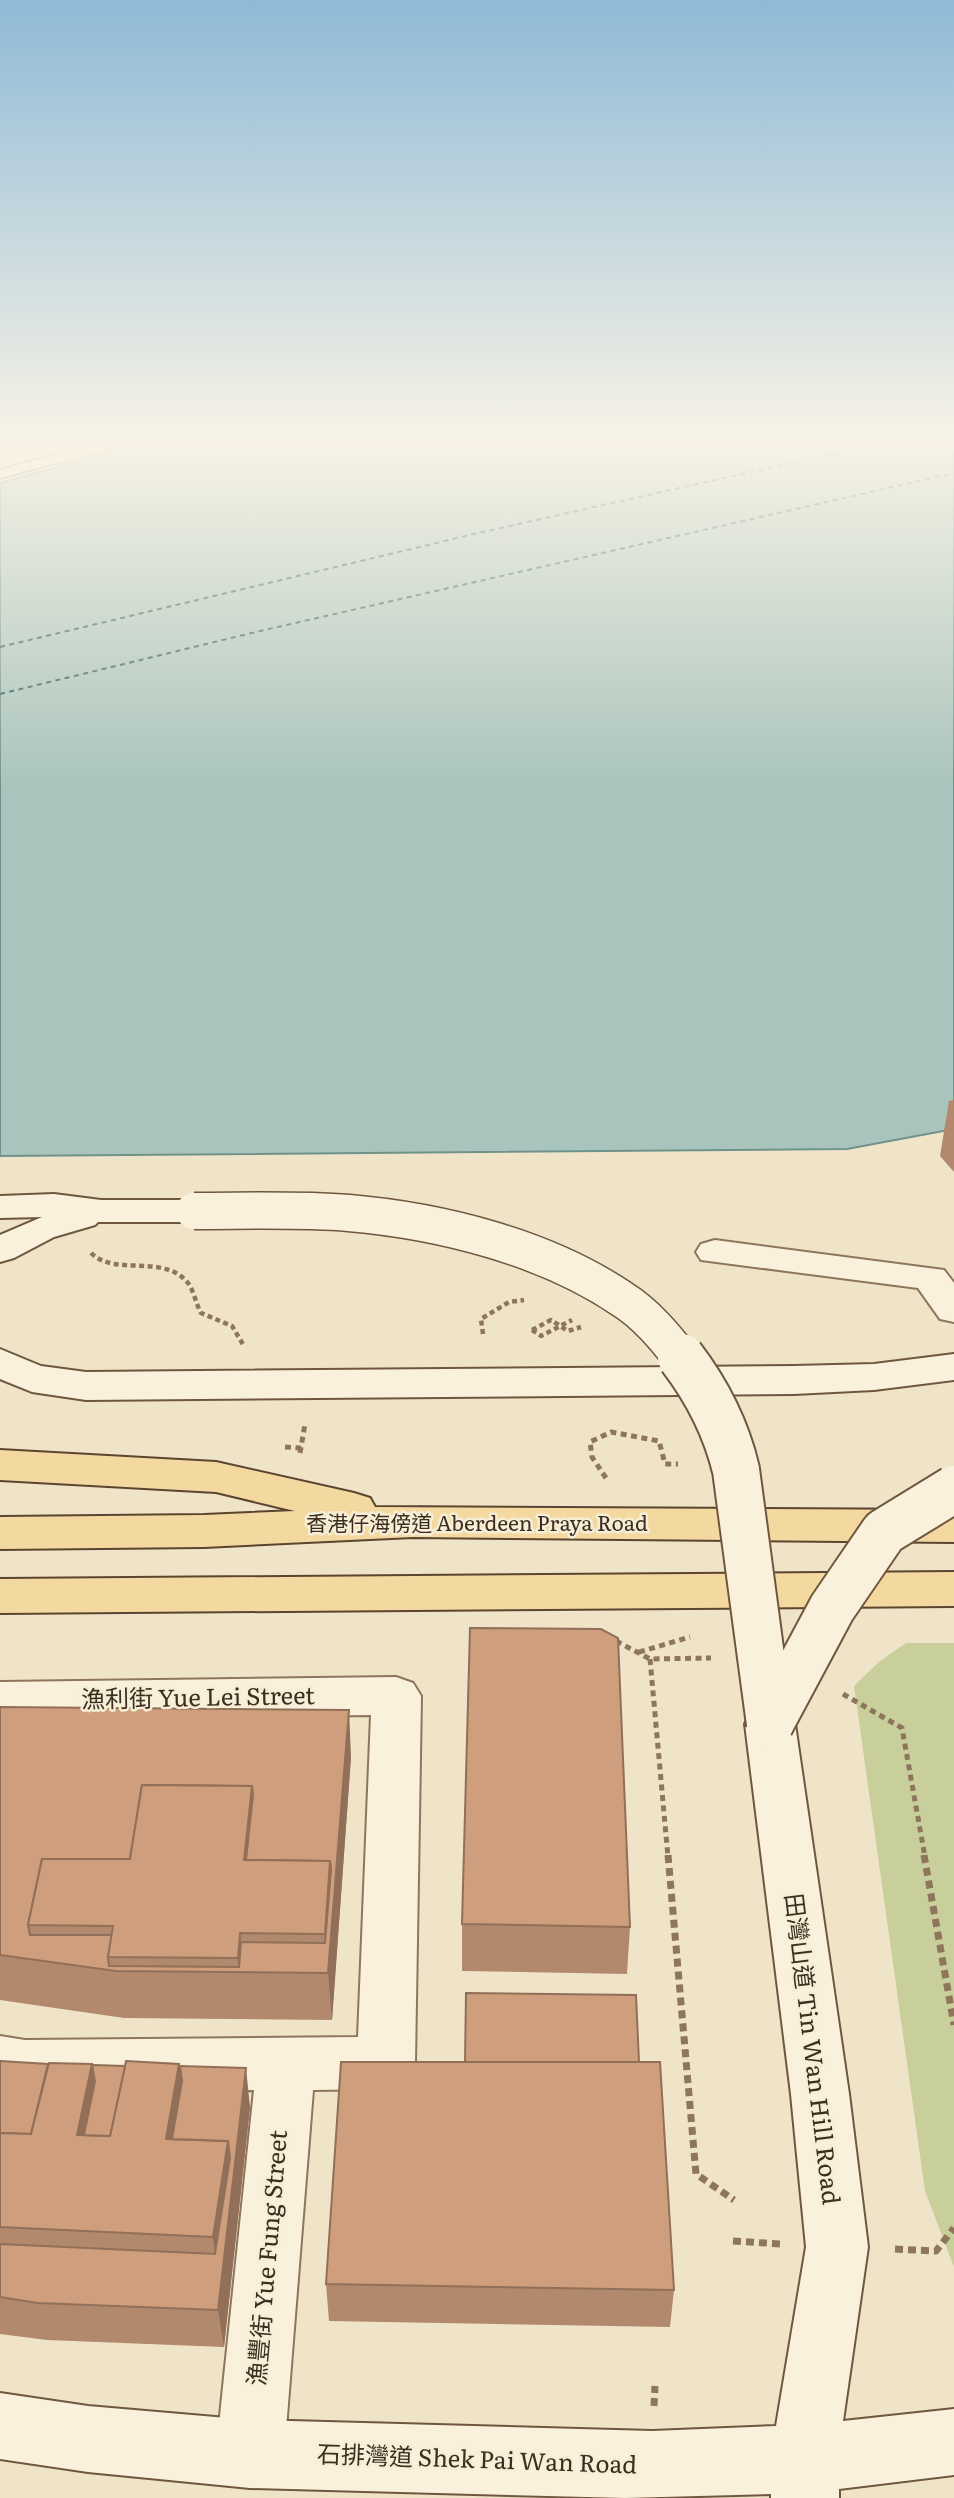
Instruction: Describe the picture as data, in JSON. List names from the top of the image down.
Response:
{
  "streets": {
    "main road": [
      "香港仔海傍道 Aberdeen Praya Road",
      "漁利街 Yue Lei Street",
      "田灣山道 Tin Wan Hill Road",
      "漁豐街 Yue Fung Street",
      "石排灣道 Shek Pai Wan Road"
    ]
  },
  "crossings": [
    ["漁利街 Yue Lei Street", "漁豐街 Yue Fung Street"],
    ["田灣山道 Tin Wan Hill Road", "石排灣道 Shek Pai Wan Road"],
    ["漁豐街 Yue Fung Street", "石排灣道 Shek Pai Wan Road"]
  ]
}
